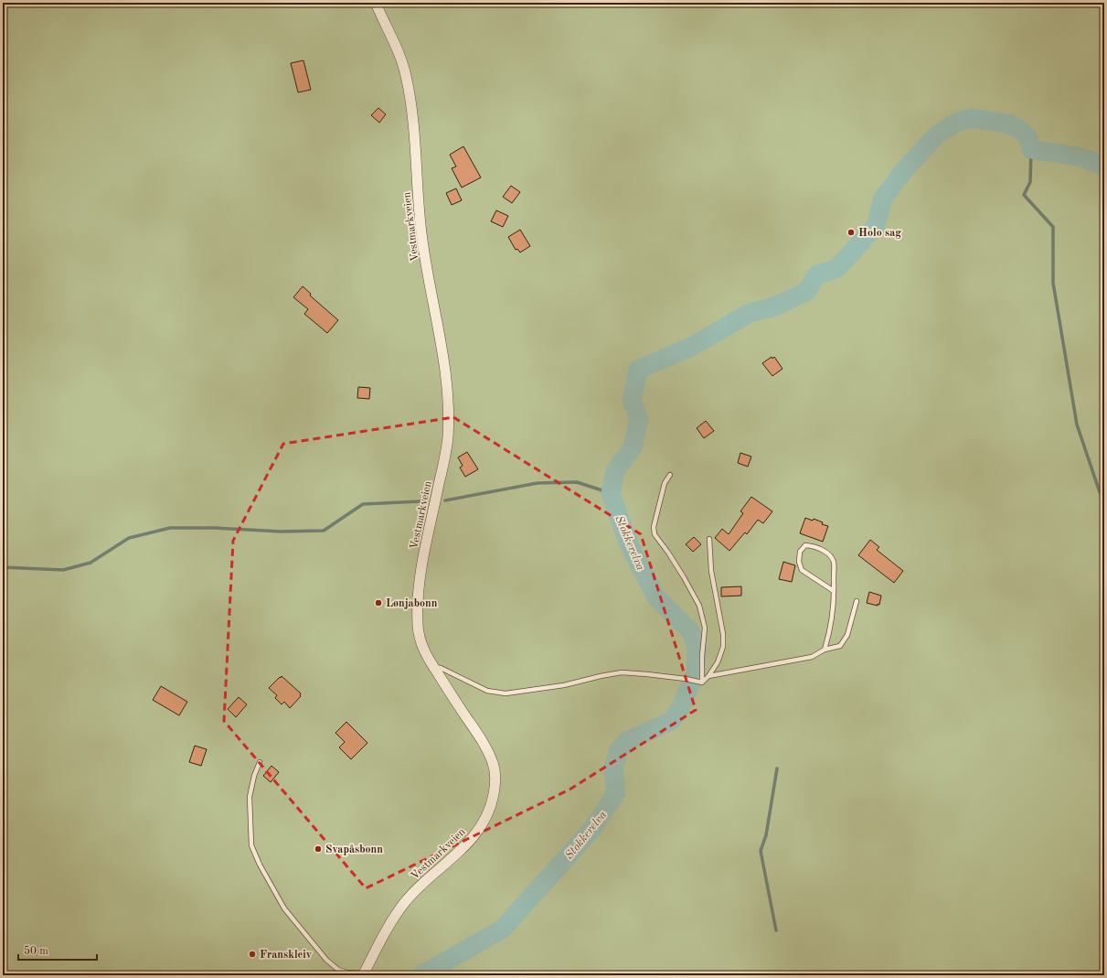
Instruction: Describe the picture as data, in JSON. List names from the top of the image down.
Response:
{
  "streets": {
    "street": ["Vestmarkveien"]
  },
  "water": ["Stokkerelva"],
  "places": [
    "Holo sag",
    "Lønjabonn",
    "Svapåsbonn",
    "Franskleiv"
  ],
  "scale_bar": "50 m"
}
